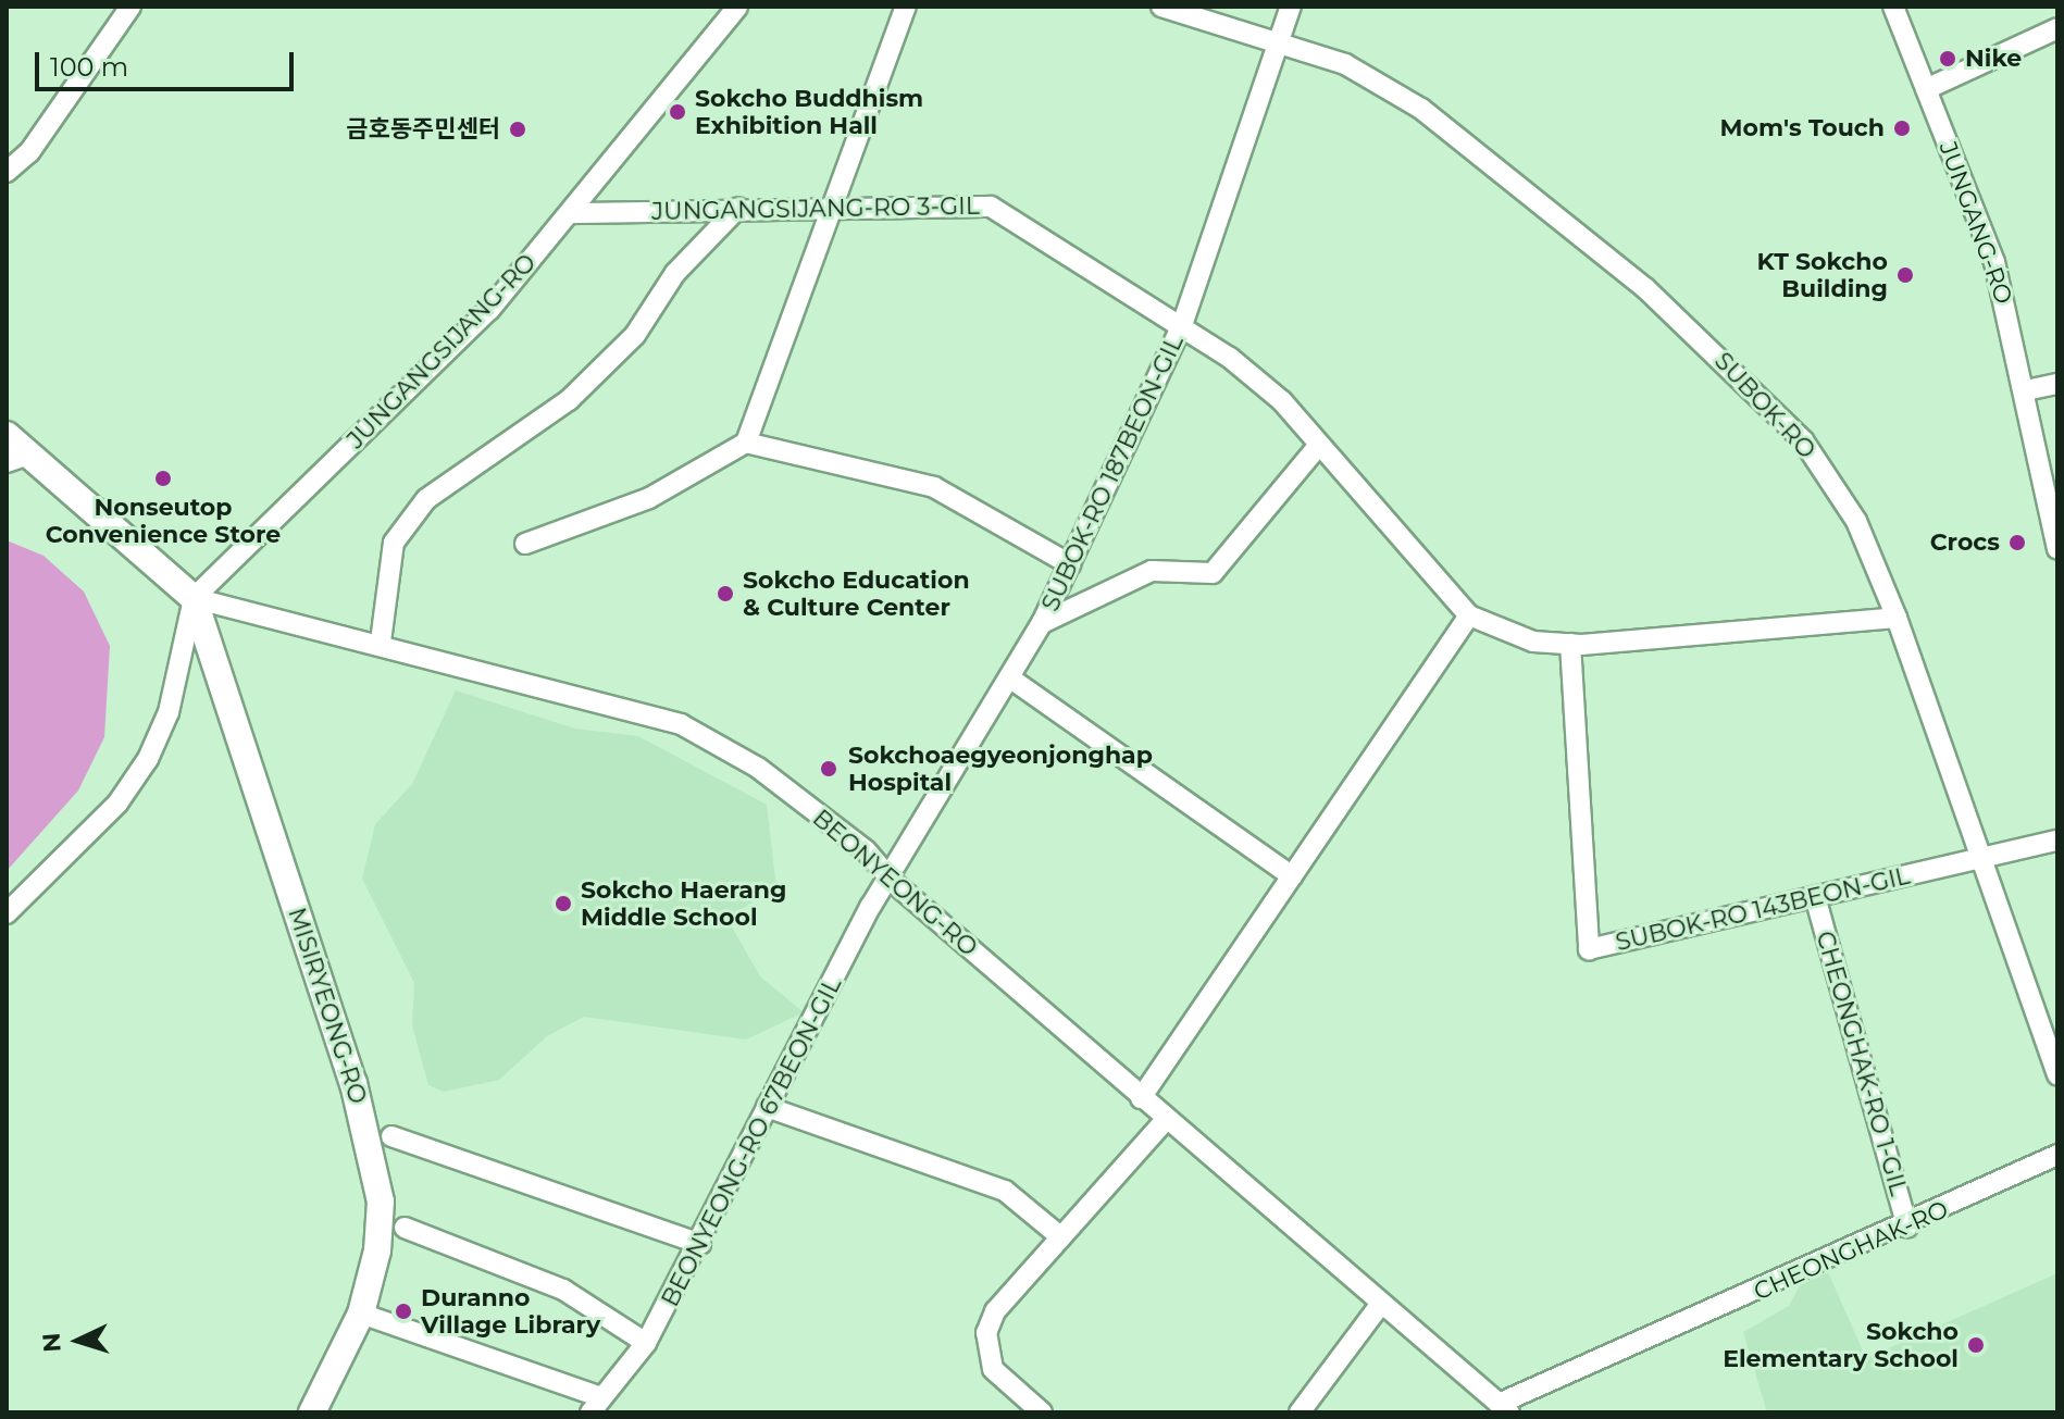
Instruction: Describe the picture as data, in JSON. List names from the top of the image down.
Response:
{
  "streets": {
    "main road": ["BEONYEONG-RO", "MISIRYEONG-RO"],
    "street": [
      "JUNGANGSIJANG-RO 3-GIL",
      "JUNGANG-RO",
      "JUNGANGSIJANG-RO",
      "SUBOK-RO",
      "SUBOK-RO 187BEON-GIL",
      "SUBOK-RO 143BEON-GIL",
      "CHEONGHAK-RO 1-GIL",
      "BEONYEONG-RO 67BEON-GIL",
      "CHEONGHAK-RO"
    ]
  },
  "crossings": [
    ["JUNGANGSIJANG-RO 3-GIL", "JUNGANGSIJANG-RO"],
    ["JUNGANGSIJANG-RO 3-GIL", "SUBOK-RO 187BEON-GIL"],
    ["JUNGANGSIJANG-RO", "BEONYEONG-RO"],
    ["JUNGANGSIJANG-RO", "MISIRYEONG-RO"],
    ["SUBOK-RO", "SUBOK-RO 187BEON-GIL"],
    ["SUBOK-RO", "SUBOK-RO 143BEON-GIL"],
    ["SUBOK-RO 187BEON-GIL", "BEONYEONG-RO"],
    ["SUBOK-RO 187BEON-GIL", "BEONYEONG-RO 67BEON-GIL"],
    ["BEONYEONG-RO", "MISIRYEONG-RO"],
    ["BEONYEONG-RO", "BEONYEONG-RO 67BEON-GIL"],
    ["BEONYEONG-RO", "CHEONGHAK-RO"],
    ["SUBOK-RO 143BEON-GIL", "CHEONGHAK-RO 1-GIL"],
    ["MISIRYEONG-RO", "BEONYEONG-RO 67BEON-GIL"],
    ["CHEONGHAK-RO 1-GIL", "CHEONGHAK-RO"]
  ],
  "places": [
    "Nike",
    "Sokcho Buddhism Exhibition Hall",
    "Mom's Touch",
    "금호동주민센터",
    "KT Sokcho Building",
    "Nonseutop Convenience Store",
    "Crocs",
    "Sokcho Education & Culture Center",
    "Sokchoaegyeonjonghap Hospital",
    "Sokcho Haerang Middle School",
    "Duranno Village Library",
    "Sokcho Elementary School"
  ],
  "scale_bar": "100 m",
  "north": "left"
}
